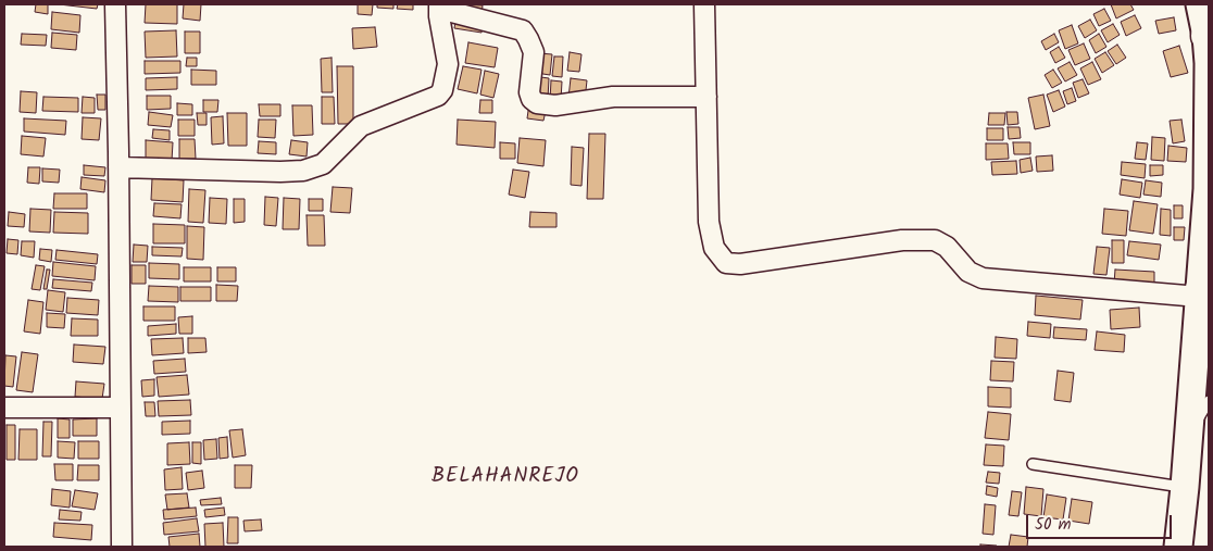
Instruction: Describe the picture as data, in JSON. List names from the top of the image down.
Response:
{
  "districts": ["BELAHANREJO"],
  "scale_bar": "50 m"
}
